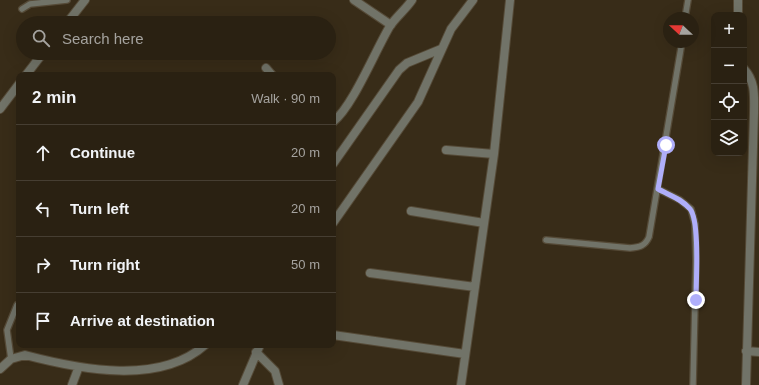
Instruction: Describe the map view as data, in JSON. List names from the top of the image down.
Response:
{
  "north": "left",
  "page": {
    "map_buttons": ["+", "−"],
    "search": "Search here",
    "heading": ["2 min", "Walk · 90 m"],
    "list": [
      ["Continue", "20 m"],
      ["Turn left", "20 m"],
      ["Turn right", "50 m"],
      "Arrive at destination"
    ]
  }
}
